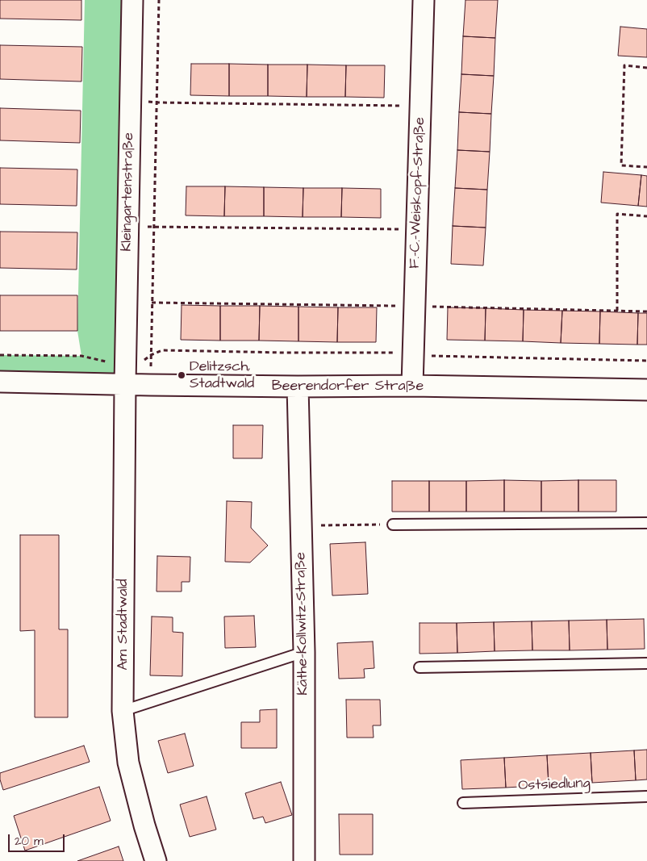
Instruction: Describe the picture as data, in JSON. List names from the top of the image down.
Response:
{
  "streets": {
    "street": [
      "Kleingartenstraße",
      "F.-C.-Weiskopf-Straße",
      "Beerendorfer Straße",
      "Käthe-Kollwitz-Straße",
      "Am Stadtwald"
    ],
    "lane": ["Ostsiedlung"]
  },
  "crossings": [
    ["Kleingartenstraße", "Beerendorfer Straße"],
    ["Kleingartenstraße", "Am Stadtwald"],
    ["F.-C.-Weiskopf-Straße", "Beerendorfer Straße"],
    ["Beerendorfer Straße", "Käthe-Kollwitz-Straße"],
    ["Beerendorfer Straße", "Am Stadtwald"]
  ],
  "places": ["Delitzsch, Stadtwald"],
  "scale_bar": "20 m"
}
